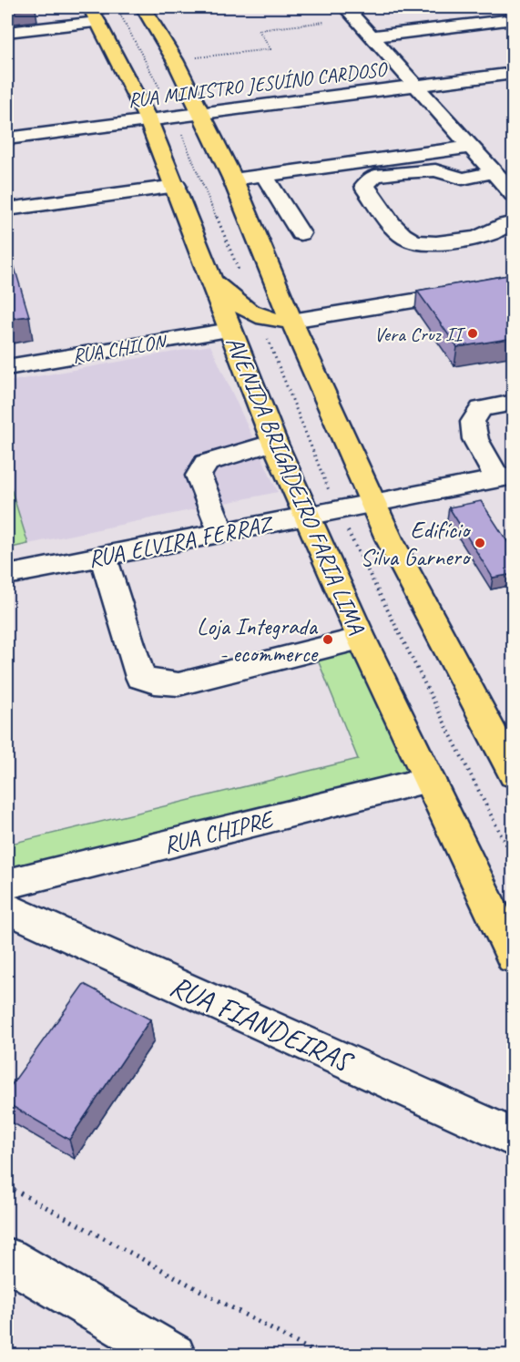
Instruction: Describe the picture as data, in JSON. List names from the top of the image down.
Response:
{
  "streets": {
    "main road": ["AVENIDA BRIGADEIRO FARIA LIMA"],
    "street": [
      "RUA MINISTRO JESUÍNO CARDOSO",
      "RUA CHILON",
      "RUA ELVIRA FERRAZ",
      "RUA CHIPRE",
      "RUA FIANDEIRAS"
    ]
  },
  "crossings": [
    ["RUA MINISTRO JESUÍNO CARDOSO", "AVENIDA BRIGADEIRO FARIA LIMA"],
    ["RUA CHILON", "AVENIDA BRIGADEIRO FARIA LIMA"],
    ["AVENIDA BRIGADEIRO FARIA LIMA", "RUA ELVIRA FERRAZ"],
    ["AVENIDA BRIGADEIRO FARIA LIMA", "RUA CHIPRE"]
  ],
  "places": ["Vera Cruz II", "Edifício Silva Garnero", "Loja Integrada - ecommerce"]
}
